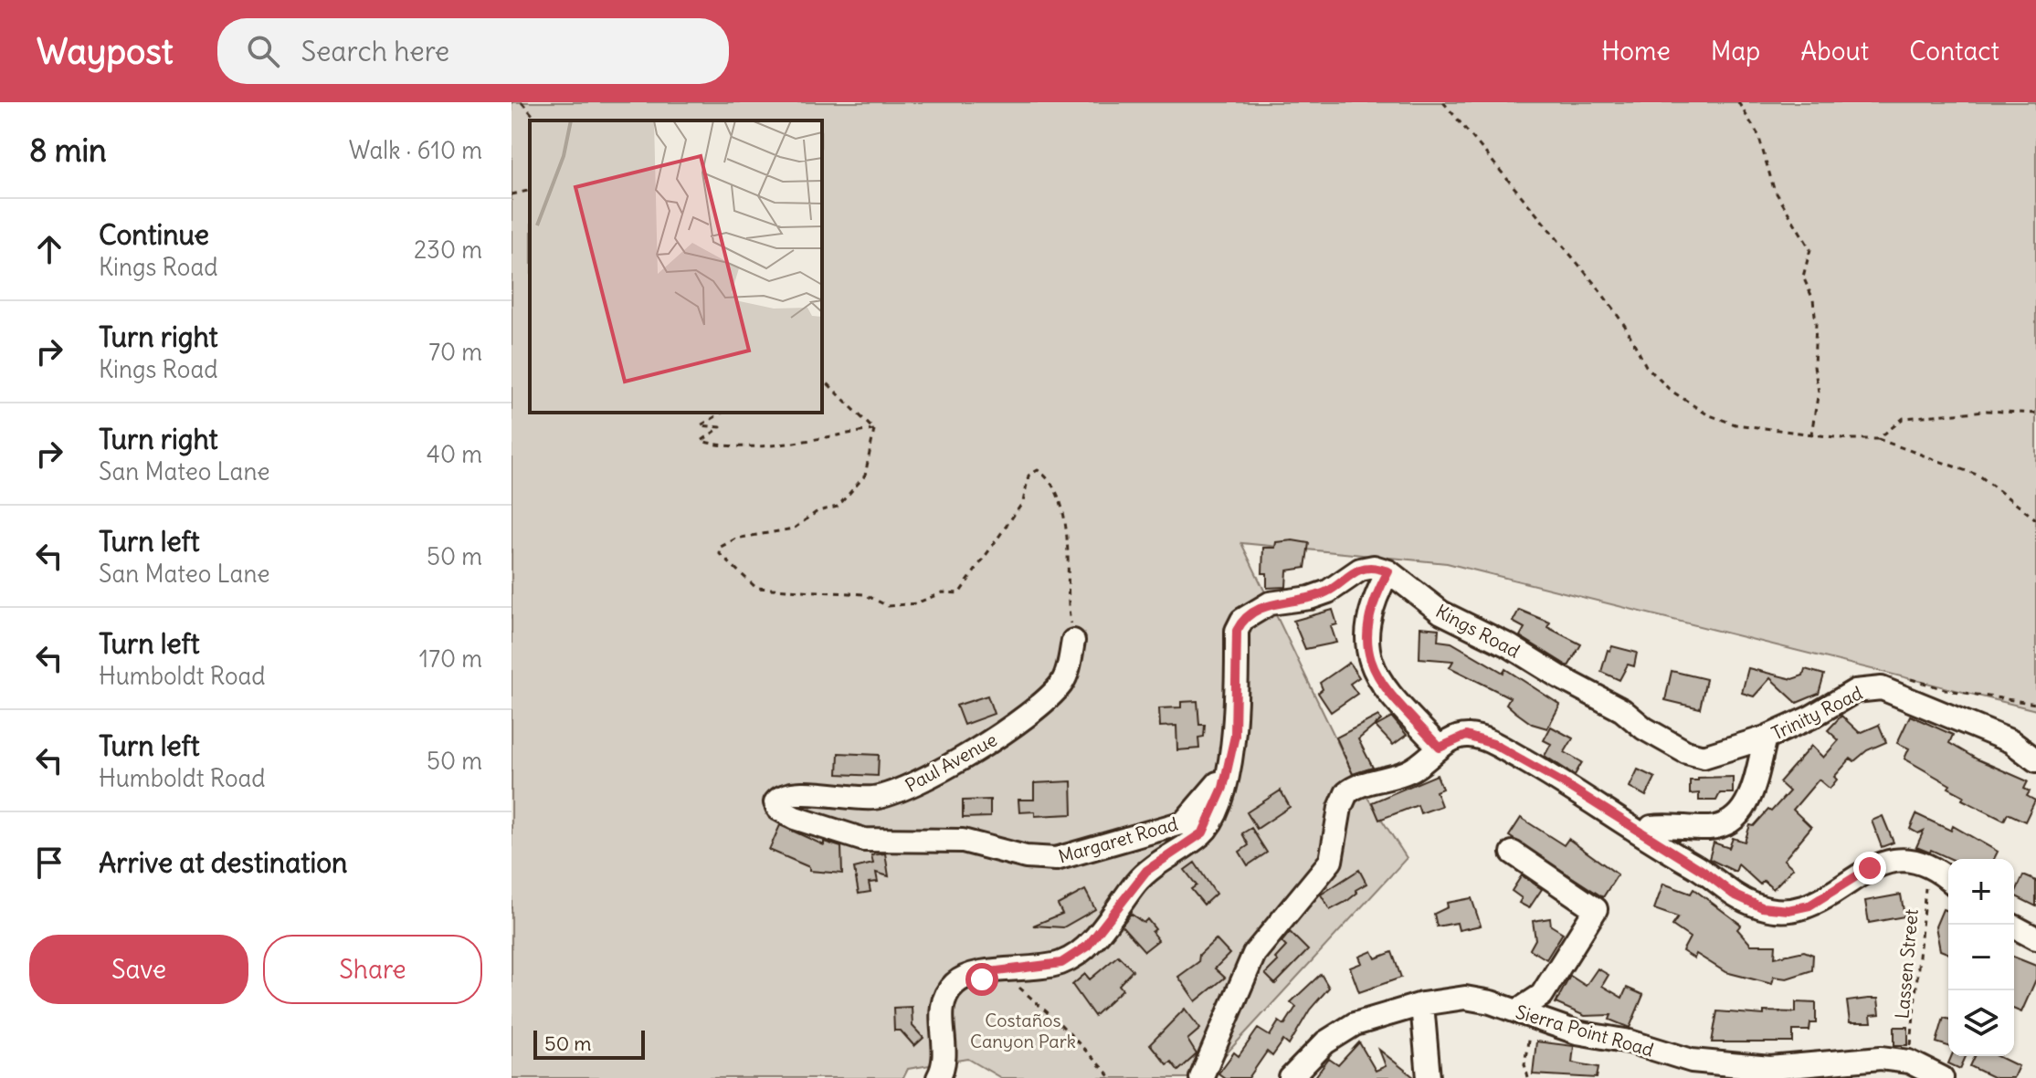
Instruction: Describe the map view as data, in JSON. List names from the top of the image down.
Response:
{
  "streets": {
    "street": [
      "Kings Road",
      "Trinity Road",
      "Paul Avenue",
      "Margaret Road",
      "Sierra Point Road"
    ],
    "path": ["Lassen Street"]
  },
  "crossings": [
    ["Kings Road", "Trinity Road"],
    ["Paul Avenue", "Margaret Road"],
    ["Lassen Street", "Sierra Point Road"]
  ],
  "parks": ["Costaños Canyon Park"],
  "scale_bar": "50 m",
  "page": {
    "header": "Waypost",
    "search": "Search here",
    "nav": [
      "Home",
      "Map",
      "About",
      "Contact"
    ],
    "heading": ["8 min", "Walk · 610 m"],
    "list": [
      ["Continue", "Kings Road", "230 m"],
      ["Turn right", "Kings Road", "70 m"],
      ["Turn right", "San Mateo Lane", "40 m"],
      ["Turn left", "San Mateo Lane", "50 m"],
      ["Turn left", "Humboldt Road", "170 m"],
      ["Turn left", "Humboldt Road", "50 m"],
      "Arrive at destination"
    ],
    "map_buttons": ["+", "−"],
    "buttons": ["Save", "Share"],
    "scale": "50 m"
  }
}
